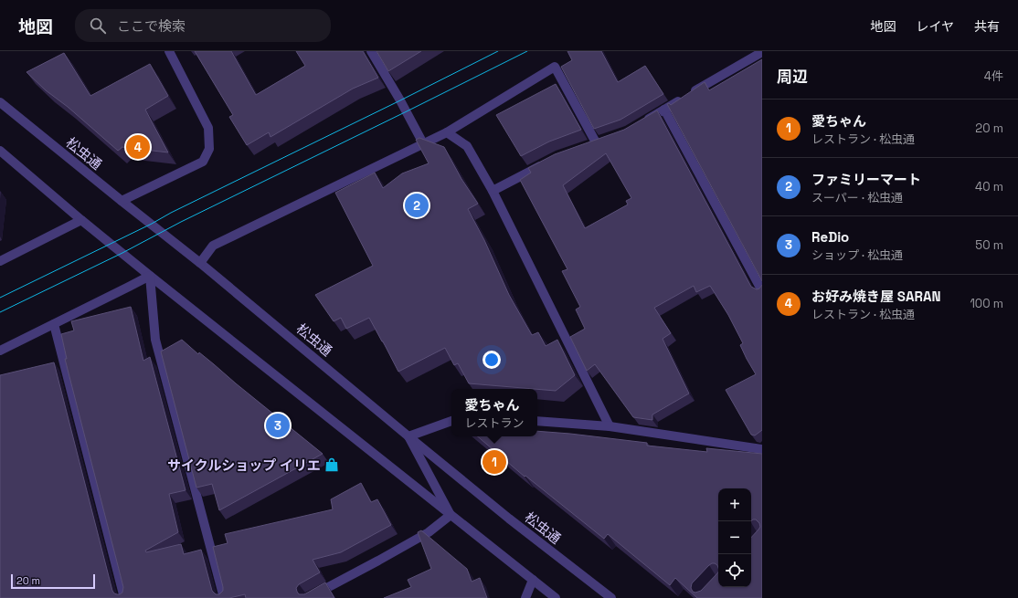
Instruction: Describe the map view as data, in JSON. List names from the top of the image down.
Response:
{
  "streets": {
    "street": ["松虫通"]
  },
  "places": {
    "shop": ["サイクルショップ イリエ"]
  },
  "scale_bar": "20 m",
  "page": {
    "header": "地図",
    "search": "ここで検索",
    "nav": ["地図", "レイヤ", "共有"],
    "heading": ["周辺", "4件"],
    "list": [
      {
        "mark": "1",
        "name": "愛ちゃん",
        "note": "レストラン · 松虫通",
        "value": "20 m"
      },
      {
        "mark": "2",
        "name": "ファミリーマート",
        "note": "スーパー · 松虫通",
        "value": "40 m"
      },
      {
        "mark": "3",
        "name": "ReDio",
        "note": "ショップ · 松虫通",
        "value": "50 m"
      },
      {
        "mark": "4",
        "name": "お好み焼き屋 SARAN",
        "note": "レストラン · 松虫通",
        "value": "100 m"
      }
    ],
    "pins": [
      "4",
      "2",
      "3",
      "1"
    ],
    "popup": ["愛ちゃん", "レストラン"],
    "map_buttons": ["+", "−"],
    "scale": "20 m"
  }
}
